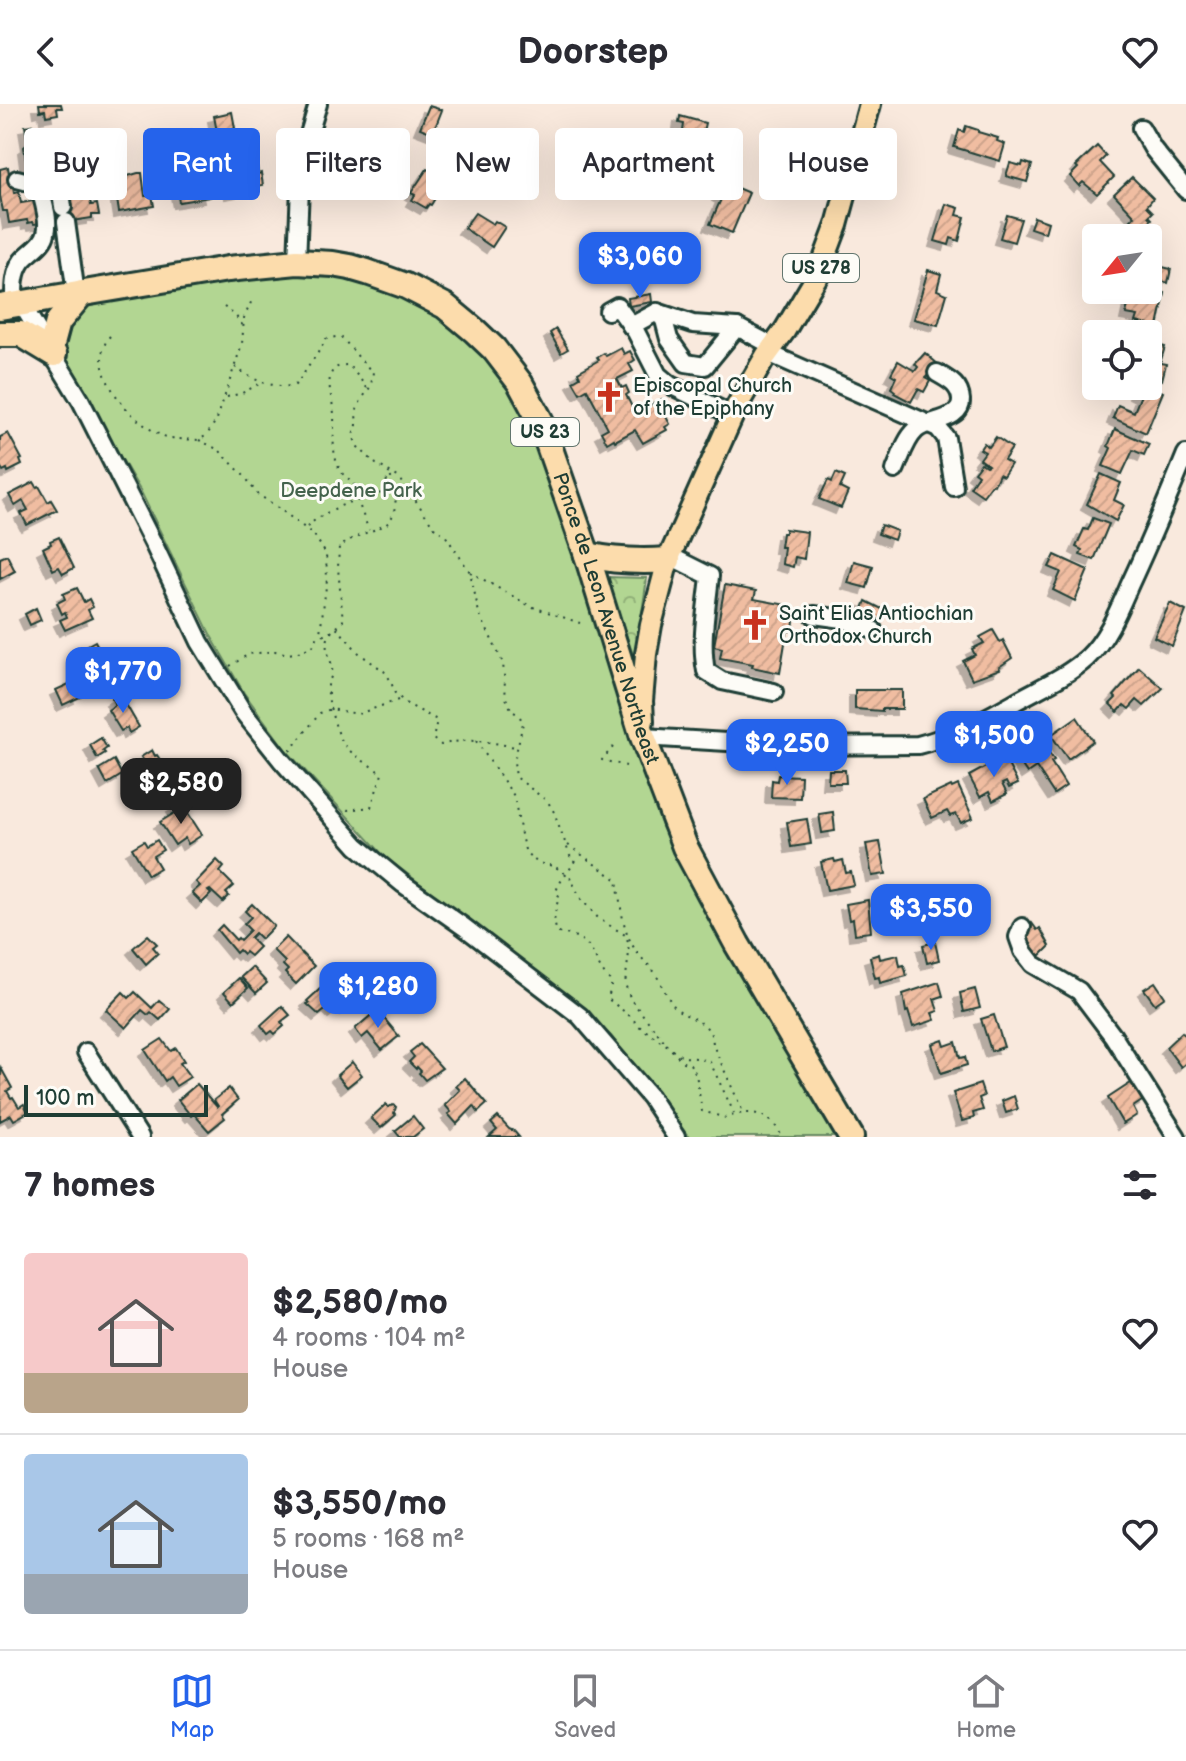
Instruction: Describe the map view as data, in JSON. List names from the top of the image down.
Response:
{
  "streets": {
    "highway": ["US 23", "Ponce de Leon Avenue Northeast"],
    "main road": ["US 278"]
  },
  "crossings": [
    ["US 278", "Ponce de Leon Avenue Northeast"]
  ],
  "parks": ["Deepdene Park"],
  "places": {
    "church": ["Episcopal Church of the Epiphany", "Saint Elias Antiochian Orthodox Church"]
  },
  "scale_bar": "100 m",
  "north": "bottom left",
  "page": {
    "header": "Doorstep",
    "chip": [
      "Buy",
      "Rent",
      "Filters",
      "New",
      "Apartment",
      "House"
    ],
    "price": [
      "$3,060",
      "$1,770",
      "$1,500",
      "$2,250",
      "$2,580",
      "$3,550",
      "$1,280"
    ],
    "scale": "100 m",
    "heading": "7 homes",
    "list": [
      {
        "name": "$2,580/mo",
        "note": "4 rooms · 104 m² · House"
      },
      {
        "name": "$3,550/mo",
        "note": "5 rooms · 168 m² · House"
      }
    ],
    "tabs": ["Map", "Saved", "Home"]
  }
}
